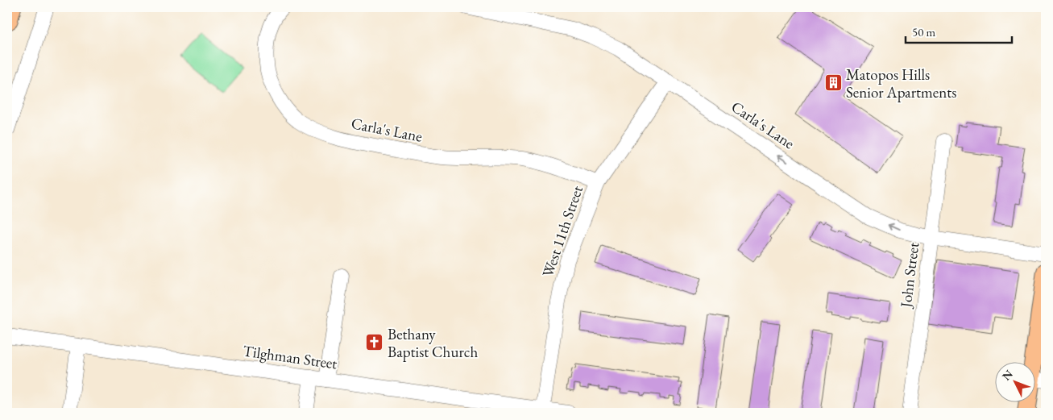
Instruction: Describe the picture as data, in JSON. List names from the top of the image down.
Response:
{
  "streets": {
    "street": [
      "Carla's Lane",
      "West 11th Street",
      "John Street",
      "Tilghman Street"
    ]
  },
  "crossings": [
    ["Carla's Lane", "West 11th Street"],
    ["Carla's Lane", "John Street"],
    ["West 11th Street", "Tilghman Street"]
  ],
  "places": {
    "building": ["Matopos Hills Senior Apartments"],
    "church": ["Bethany Baptist Church"]
  },
  "scale_bar": "50 m",
  "north": "top left"
}
